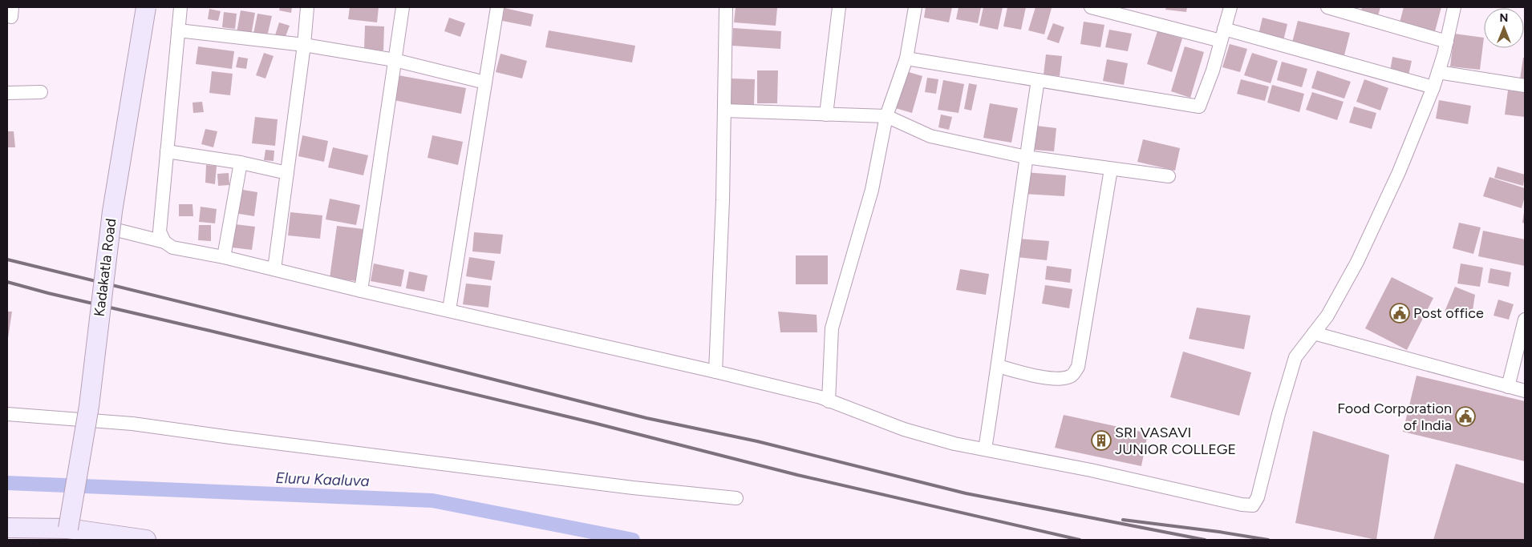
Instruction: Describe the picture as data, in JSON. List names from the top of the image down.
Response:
{
  "streets": {
    "street": ["Kadakatla Road"]
  },
  "water": ["Eluru Kaaluva"],
  "places": {
    "public building": ["Post office", "Food Corporation of India"],
    "building": ["SRI VASAVI JUNIOR COLLEGE"]
  },
  "north": "top"
}
